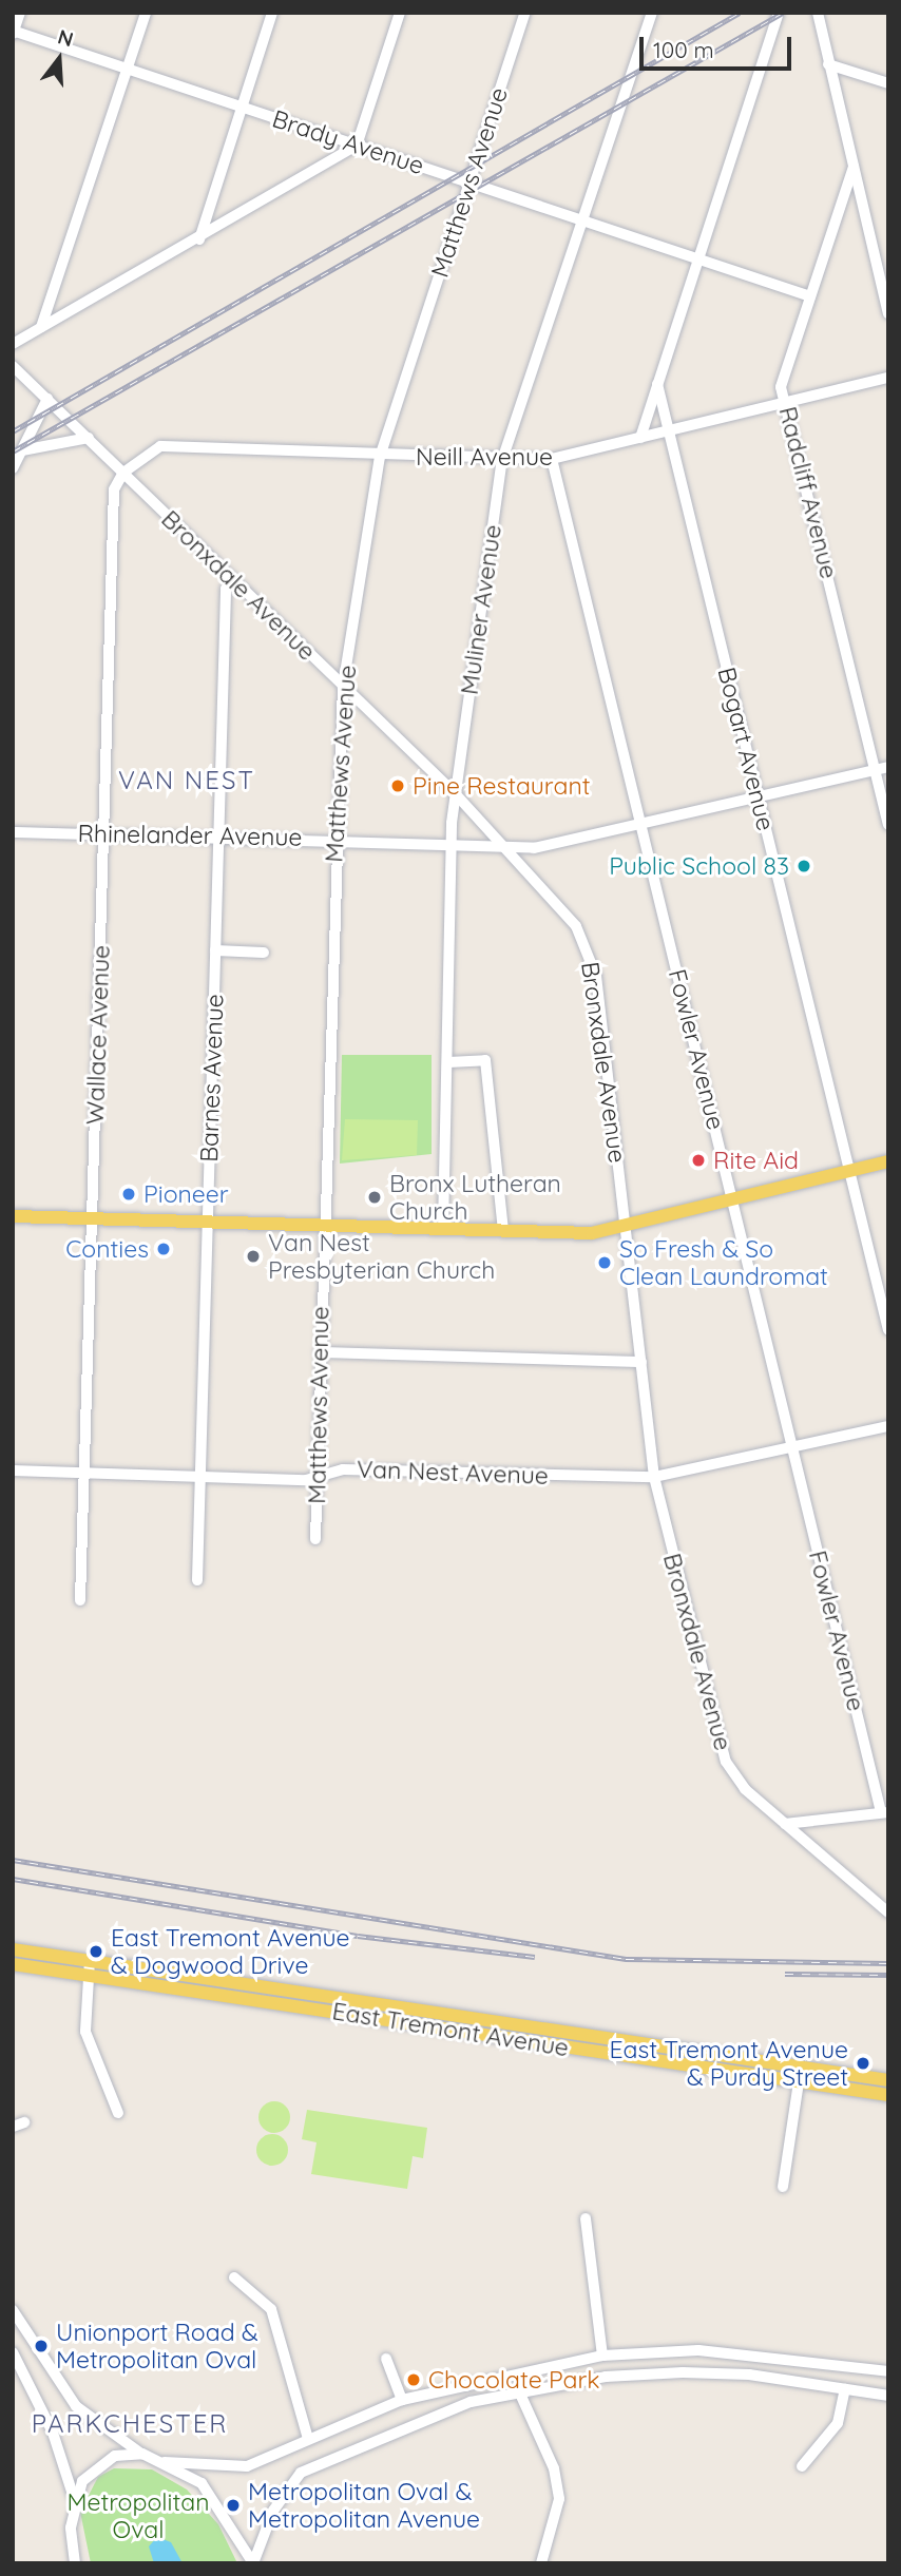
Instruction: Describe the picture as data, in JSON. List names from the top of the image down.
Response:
{
  "streets": {
    "main road": ["East Tremont Avenue"],
    "street": [
      "Brady Avenue",
      "Matthews Avenue",
      "Neill Avenue",
      "Radcliff Avenue",
      "Bronxdale Avenue",
      "Muliner Avenue",
      "Bogart Avenue",
      "Rhinelander Avenue",
      "Wallace Avenue",
      "Fowler Avenue",
      "Barnes Avenue",
      "Van Nest Avenue"
    ]
  },
  "crossings": [
    ["Brady Avenue", "Matthews Avenue"],
    ["Brady Avenue", "Radcliff Avenue"],
    ["Brady Avenue", "Muliner Avenue"],
    ["Matthews Avenue", "Neill Avenue"],
    ["Matthews Avenue", "Bronxdale Avenue"],
    ["Matthews Avenue", "Rhinelander Avenue"],
    ["Matthews Avenue", "Van Nest Avenue"],
    ["Neill Avenue", "Radcliff Avenue"],
    ["Neill Avenue", "Bronxdale Avenue"],
    ["Neill Avenue", "Muliner Avenue"],
    ["Neill Avenue", "Bogart Avenue"],
    ["Neill Avenue", "Wallace Avenue"],
    ["Neill Avenue", "Fowler Avenue"],
    ["Radcliff Avenue", "Rhinelander Avenue"],
    ["Bronxdale Avenue", "Muliner Avenue"],
    ["Bronxdale Avenue", "Rhinelander Avenue"],
    ["Bronxdale Avenue", "Wallace Avenue"],
    ["Bronxdale Avenue", "Barnes Avenue"],
    ["Bronxdale Avenue", "Van Nest Avenue"],
    ["Muliner Avenue", "Rhinelander Avenue"],
    ["Bogart Avenue", "Rhinelander Avenue"],
    ["Rhinelander Avenue", "Wallace Avenue"],
    ["Rhinelander Avenue", "Fowler Avenue"],
    ["Rhinelander Avenue", "Barnes Avenue"],
    ["Wallace Avenue", "Van Nest Avenue"],
    ["Fowler Avenue", "Van Nest Avenue"],
    ["Barnes Avenue", "Van Nest Avenue"]
  ],
  "districts": ["VAN NEST", "PARKCHESTER"],
  "parks": ["Metropolitan Oval"],
  "places": [
    "Pine Restaurant",
    "Public School 83",
    "Rite Aid",
    "Pioneer",
    "Bronx Lutheran Church",
    "Conties",
    "Van Nest Presbyterian Church",
    "So Fresh & So Clean Laundromat",
    "East Tremont Avenue & Dogwood Drive",
    "East Tremont Avenue & Purdy Street",
    "Unionport Road & Metropolitan Oval",
    "Chocolate Park",
    "Metropolitan Oval & Metropolitan Avenue"
  ],
  "scale_bar": "100 m",
  "north": "top"
}
